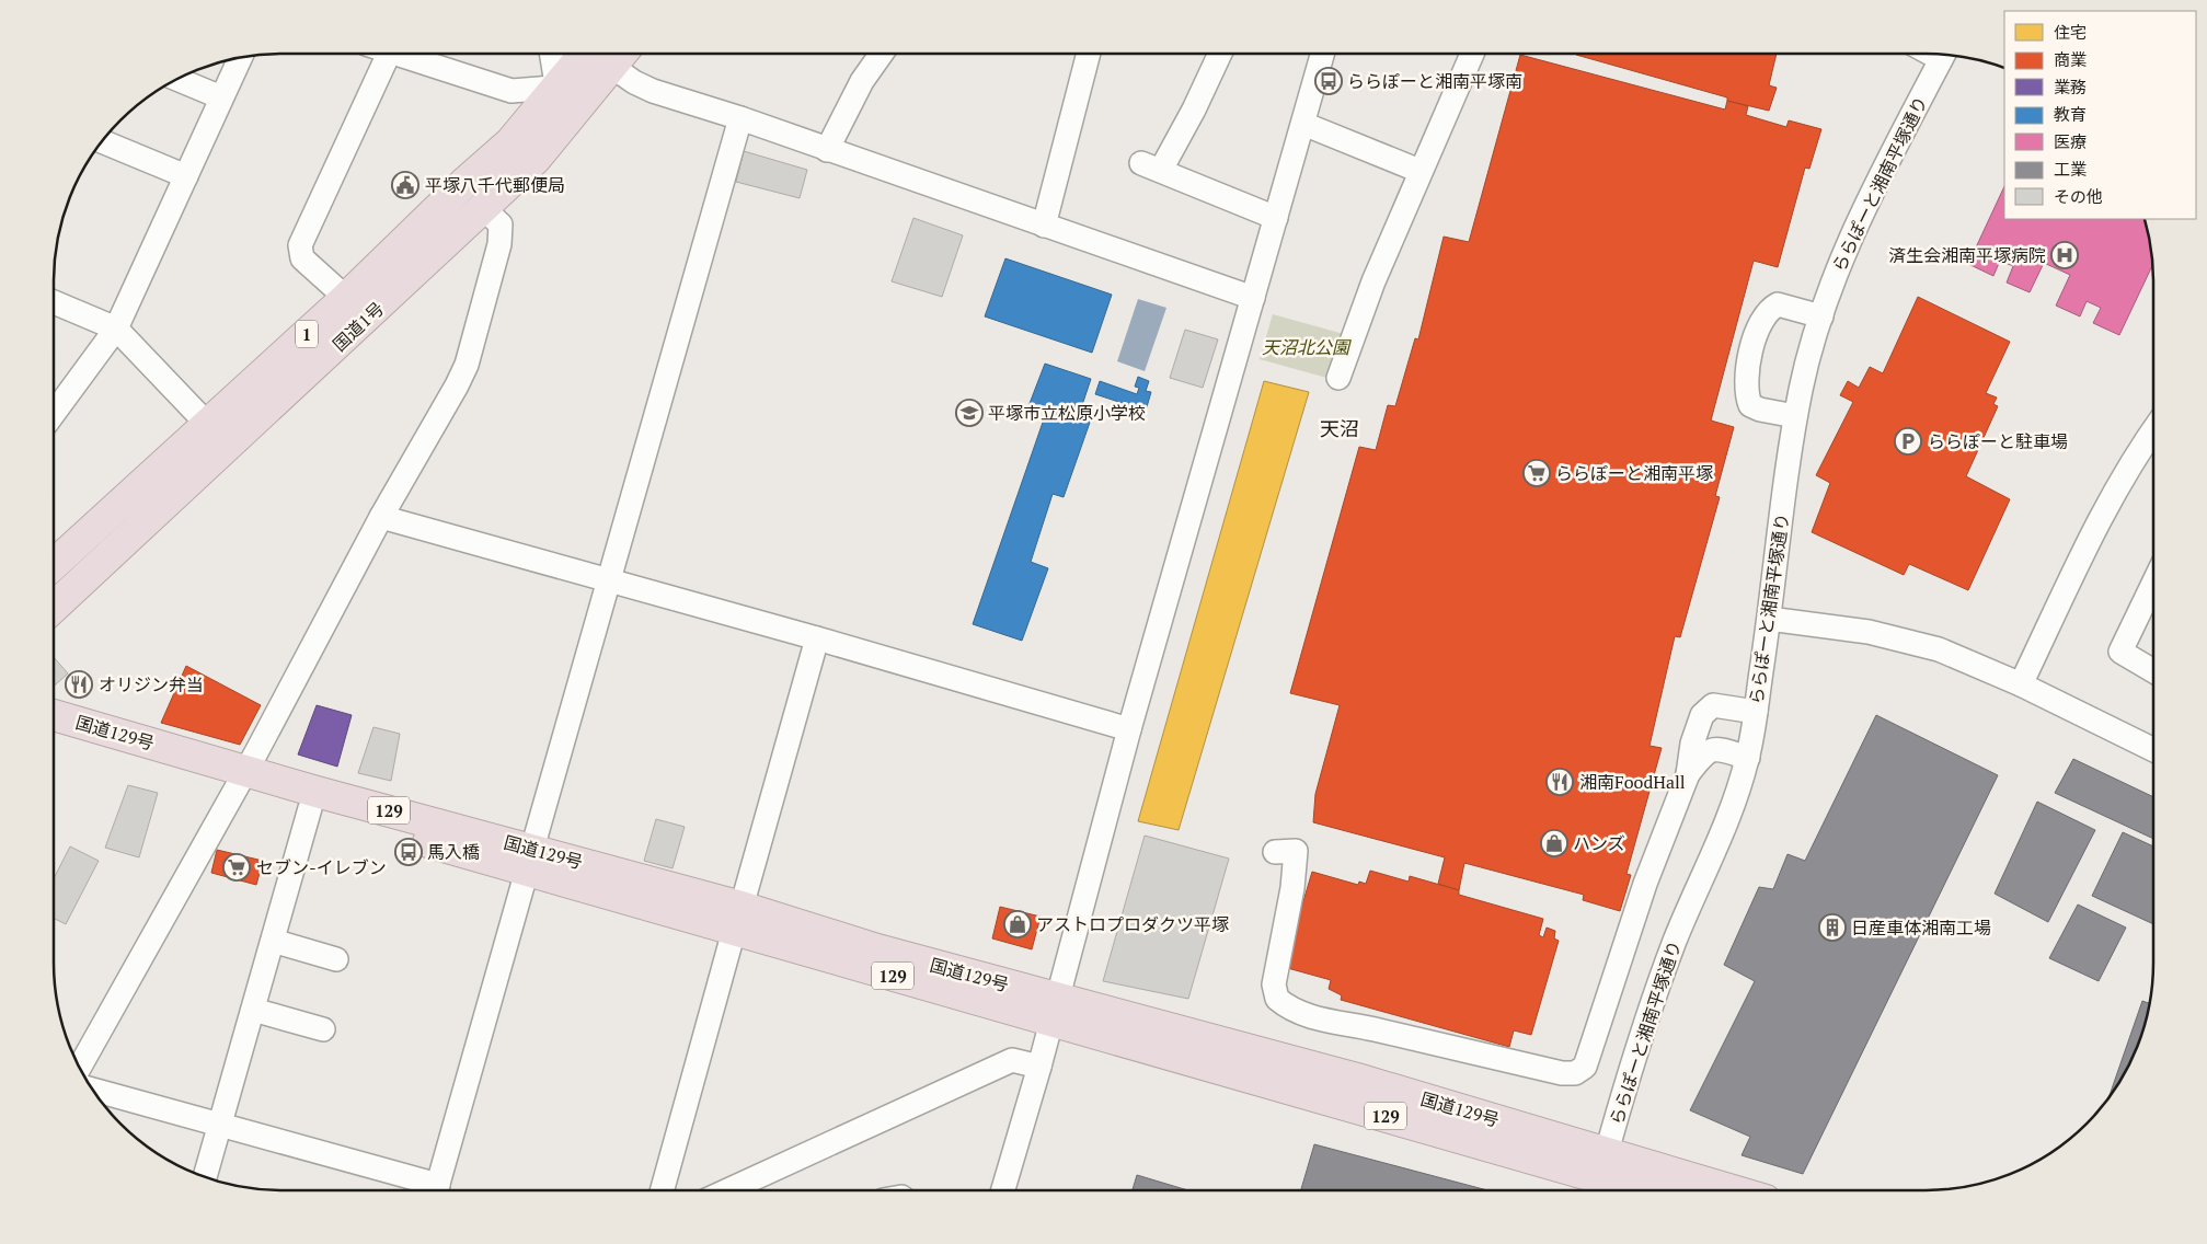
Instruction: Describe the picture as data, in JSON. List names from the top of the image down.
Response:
{
  "streets": {
    "highway": [
      "国道1号",
      "1",
      "国道129号",
      "129"
    ],
    "street": ["ららぽーと湘南平塚通り"]
  },
  "crossings": [
    ["ららぽーと湘南平塚通り", "国道129号"]
  ],
  "districts": ["天沼"],
  "parks": ["天沼北公園"],
  "places": {
    "bus stop": ["ららぽーと湘南平塚南", "馬入橋"],
    "public building": ["平塚八千代郵便局"],
    "hospital": ["済生会湘南平塚病院"],
    "school or university": ["平塚市立松原小学校"],
    "parking": ["ららぽーと駐車場"],
    "supermarket": ["ららぽーと湘南平塚", "セブン-イレブン"],
    "restaurant": ["オリジン弁当", "湘南FoodHall"],
    "shop": ["ハンズ", "アストロプロダクツ平塚"],
    "building": ["日産車体湘南工場"]
  },
  "legend": [
    "住宅",
    "商業",
    "業務",
    "教育",
    "医療",
    "工業",
    "その他"
  ]
}
